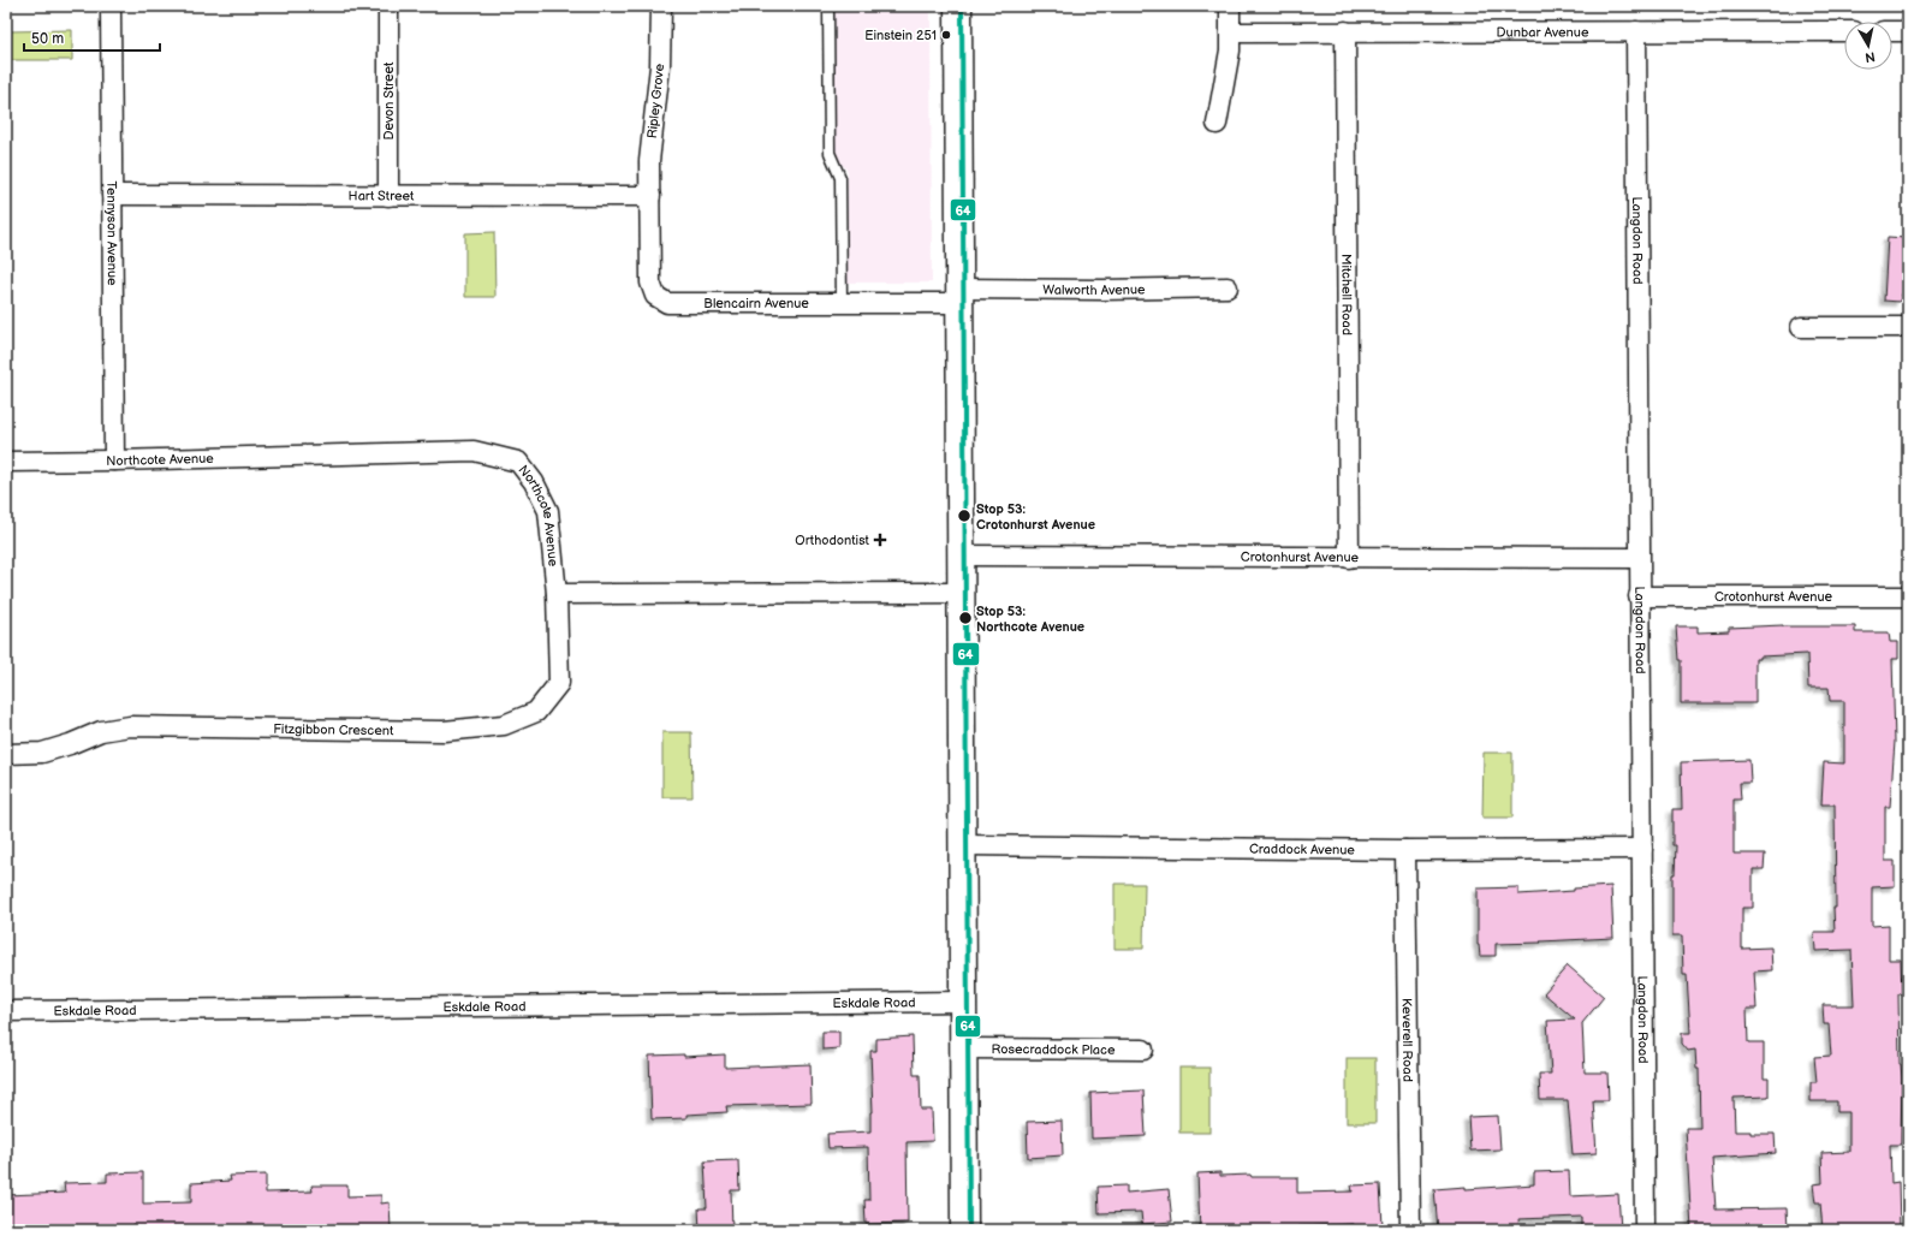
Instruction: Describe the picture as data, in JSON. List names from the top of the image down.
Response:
{
  "streets": {
    "street": [
      "Dunbar Avenue",
      "Devon Street",
      "Ripley Grove",
      "Hart Street",
      "Tennyson Avenue",
      "Langdon Road",
      "Walworth Avenue",
      "Mitchell Road",
      "Blencairn Avenue",
      "Northcote Avenue",
      "Crotonhurst Avenue",
      "Fitzgibbon Crescent",
      "Craddock Avenue",
      "Eskdale Road",
      "Keverell Road",
      "Rosecraddock Place"
    ]
  },
  "crossings": [
    ["Dunbar Avenue", "Langdon Road"],
    ["Dunbar Avenue", "Mitchell Road"],
    ["Devon Street", "Hart Street"],
    ["Ripley Grove", "Hart Street"],
    ["Ripley Grove", "Blencairn Avenue"],
    ["Hart Street", "Tennyson Avenue"],
    ["Hart Street", "Blencairn Avenue"],
    ["Tennyson Avenue", "Northcote Avenue"],
    ["Langdon Road", "Crotonhurst Avenue"],
    ["Langdon Road", "Craddock Avenue"],
    ["Walworth Avenue", "Blencairn Avenue"],
    ["Mitchell Road", "Crotonhurst Avenue"],
    ["Northcote Avenue", "Fitzgibbon Crescent"],
    ["Craddock Avenue", "Keverell Road"]
  ],
  "places": {
    "other": ["Einstein 251", "Stop 53: Crotonhurst Avenue", "Stop 53: Northcote Avenue"],
    "health": ["Orthodontist"]
  },
  "lines": ["transit line 64"],
  "scale_bar": "50 m",
  "north": "bottom"
}
